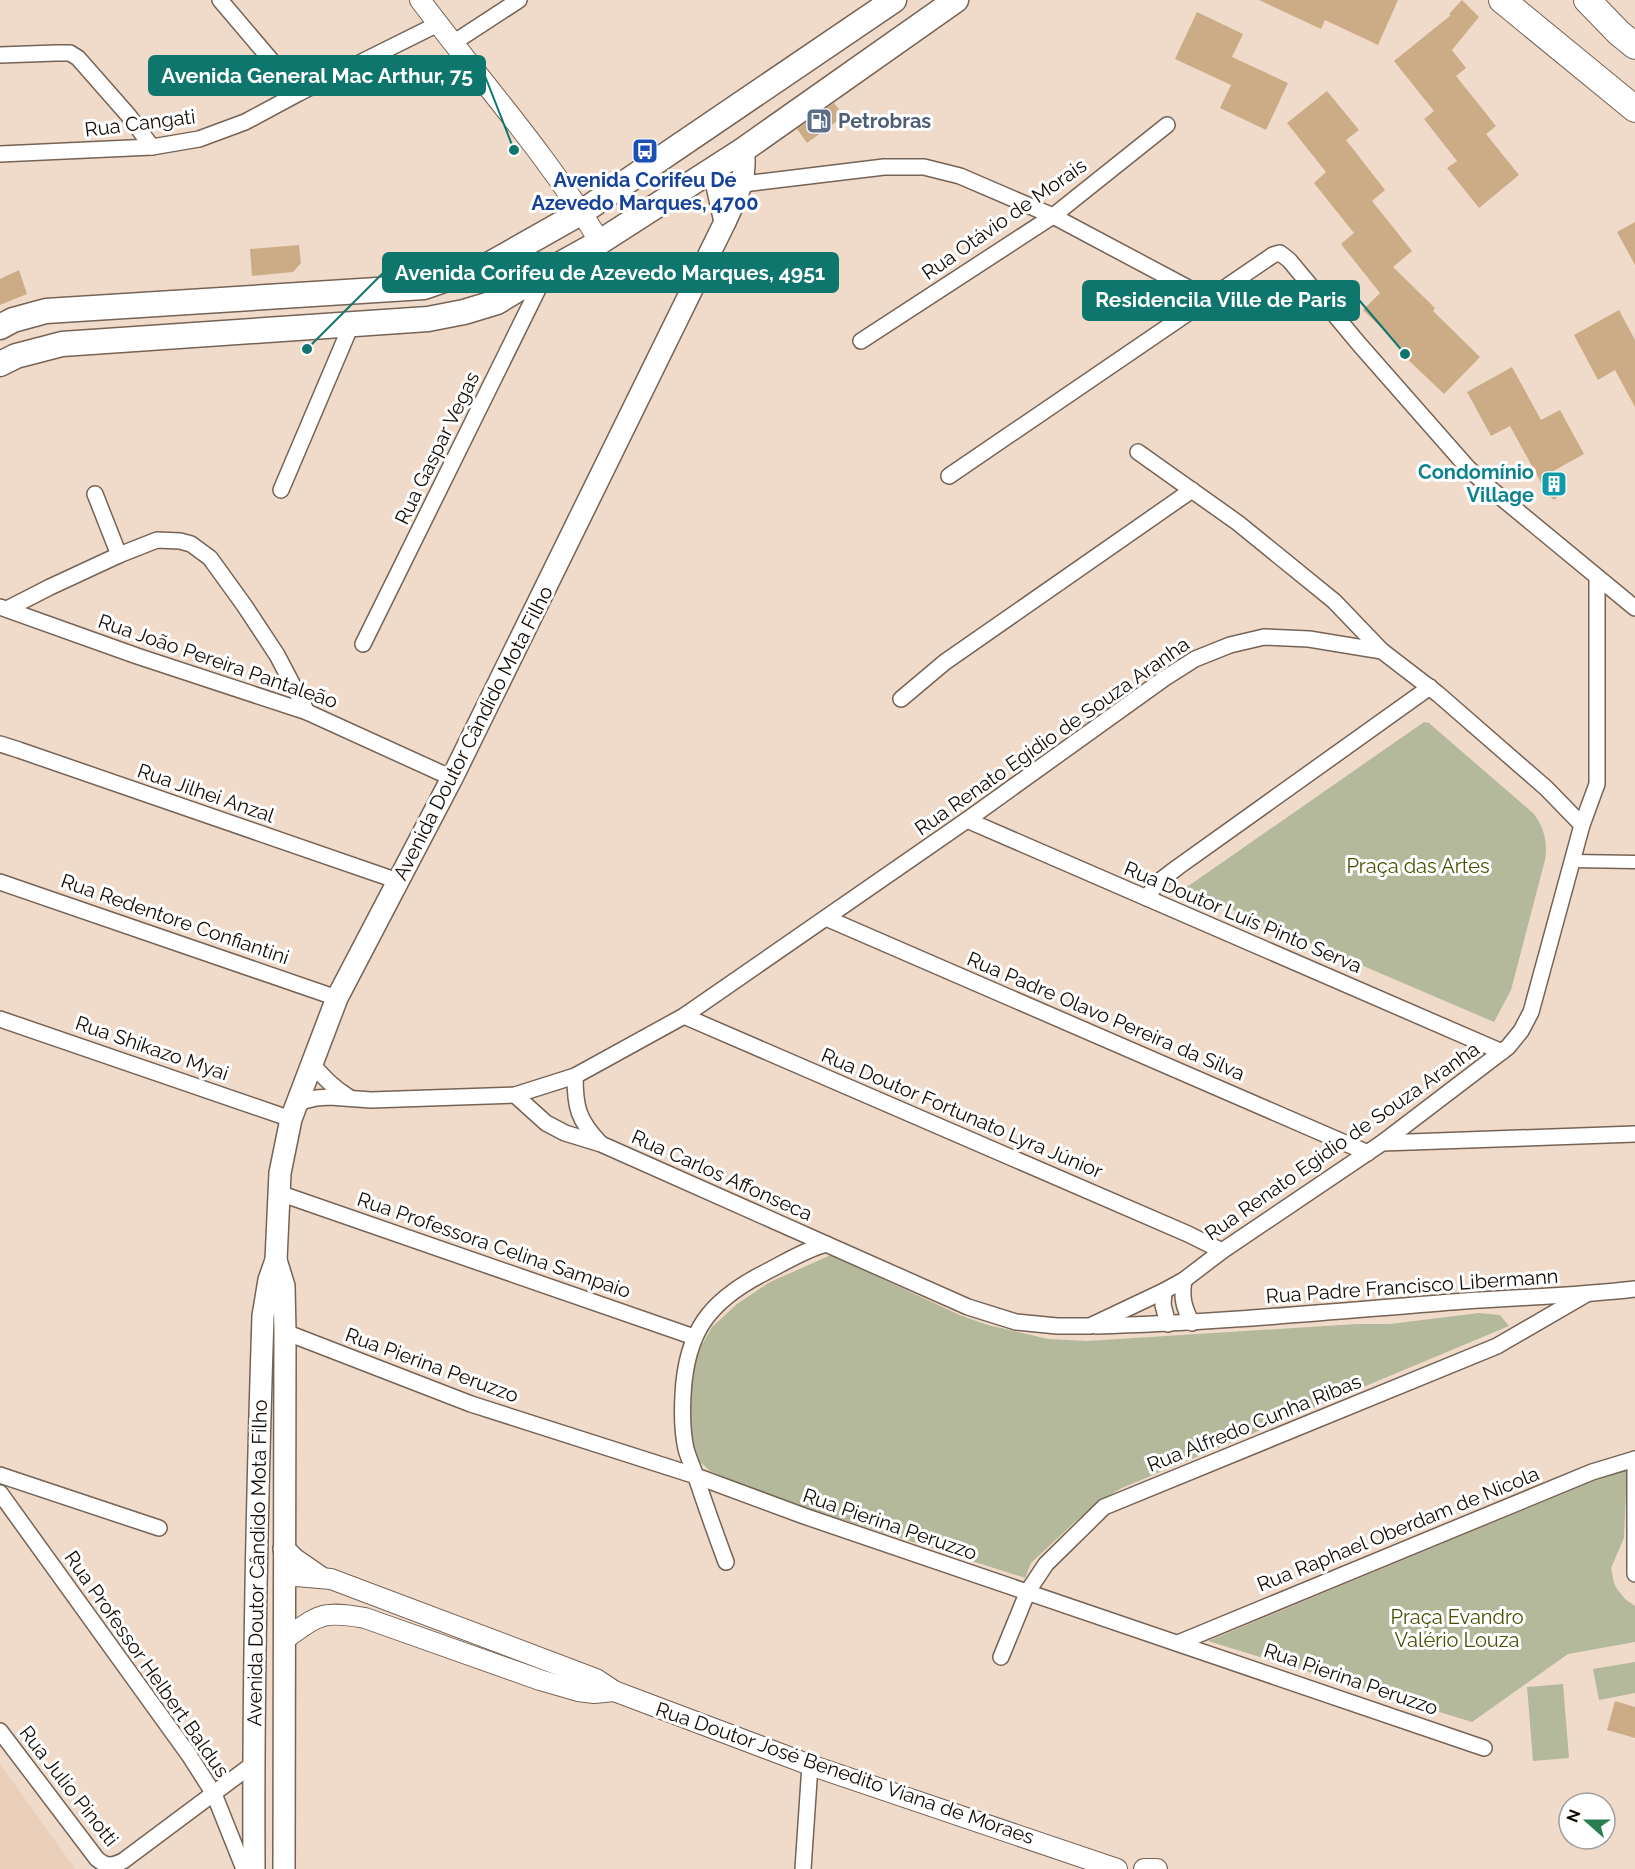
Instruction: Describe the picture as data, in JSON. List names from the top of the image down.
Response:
{
  "streets": {
    "main road": ["Avenida Doutor Cândido Mota Filho"],
    "street": [
      "Rua Cangati",
      "Rua Otávio de Morais",
      "Rua Gaspar Vegas",
      "Rua João Pereira Pantaleão",
      "Rua Renato Egidio de Souza Aranha",
      "Rua Jilhei Anzal",
      "Rua Doutor Luís Pinto Serva",
      "Rua Redentore Confiantini",
      "Rua Padre Olavo Pereira da Silva",
      "Rua Shikazo Myai",
      "Rua Doutor Fortunato Lyra Júnior",
      "Rua Carlos Affonseca",
      "Rua Professora Celina Sampaio",
      "Rua Padre Francisco Libermann",
      "Rua Pierina Peruzzo",
      "Rua Alfredo Cunha Ribas",
      "Rua Raphael Oberdam de Nicola",
      "Rua Professor Helbert Baldus",
      "Rua Doutor José Benedito Viana de Moraes",
      "Rua Julio Pinotti"
    ]
  },
  "crossings": [
    ["Rua João Pereira Pantaleão", "Avenida Doutor Cândido Mota Filho"],
    ["Avenida Doutor Cândido Mota Filho", "Rua Renato Egidio de Souza Aranha"],
    ["Avenida Doutor Cândido Mota Filho", "Rua Jilhei Anzal"],
    ["Avenida Doutor Cândido Mota Filho", "Rua Redentore Confiantini"],
    ["Avenida Doutor Cândido Mota Filho", "Rua Shikazo Myai"],
    ["Avenida Doutor Cândido Mota Filho", "Rua Professora Celina Sampaio"],
    ["Avenida Doutor Cândido Mota Filho", "Rua Pierina Peruzzo"],
    ["Avenida Doutor Cândido Mota Filho", "Rua Doutor José Benedito Viana de Moraes"],
    ["Avenida Doutor Cândido Mota Filho", "Rua Julio Pinotti"],
    ["Rua Renato Egidio de Souza Aranha", "Rua Doutor Luís Pinto Serva"],
    ["Rua Renato Egidio de Souza Aranha", "Rua Padre Olavo Pereira da Silva"],
    ["Rua Renato Egidio de Souza Aranha", "Rua Shikazo Myai"],
    ["Rua Renato Egidio de Souza Aranha", "Rua Doutor Fortunato Lyra Júnior"],
    ["Rua Renato Egidio de Souza Aranha", "Rua Carlos Affonseca"],
    ["Rua Renato Egidio de Souza Aranha", "Rua Padre Francisco Libermann"],
    ["Rua Padre Francisco Libermann", "Rua Alfredo Cunha Ribas"],
    ["Rua Pierina Peruzzo", "Rua Alfredo Cunha Ribas"],
    ["Rua Pierina Peruzzo", "Rua Raphael Oberdam de Nicola"],
    ["Rua Professor Helbert Baldus", "Rua Julio Pinotti"]
  ],
  "parks": ["Praça das Artes", "Praça Evandro Valério Louza"],
  "places": {
    "fuel station": ["Petrobras"],
    "other": ["Avenida General Mac Arthur, 75", "Avenida Corifeu de Azevedo Marques, 4951", "Residencila Ville de Paris"],
    "bus stop": ["Avenida Corifeu De Azevedo Marques, 4700"],
    "building": ["Condomínio Village"]
  },
  "north": "left"
}
